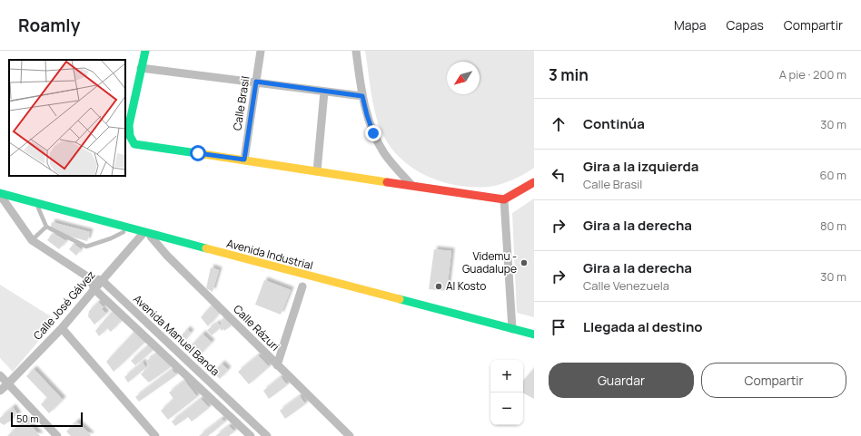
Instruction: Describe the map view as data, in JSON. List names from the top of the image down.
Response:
{
  "streets": {
    "main road": ["Avenida Industrial"],
    "street": [
      "Calle Brasil",
      "Calle José Gálvez",
      "Calle Rázuri",
      "Avenida Manuel Banda"
    ]
  },
  "crossings": [
    ["Avenida Industrial", "Calle José Gálvez"],
    ["Avenida Industrial", "Calle Rázuri"],
    ["Calle José Gálvez", "Calle Rázuri"],
    ["Calle José Gálvez", "Avenida Manuel Banda"]
  ],
  "places": ["Videmu - Guadalupe", "Al Kosto"],
  "scale_bar": "50 m",
  "north": "bottom left",
  "page": {
    "header": "Roamly",
    "nav": ["Mapa", "Capas", "Compartir"],
    "heading": ["3 min", "A pie · 200 m"],
    "list": [
      ["Continúa", "30 m"],
      ["Gira a la izquierda", "Calle Brasil", "60 m"],
      ["Gira a la derecha", "80 m"],
      ["Gira a la derecha", "Calle Venezuela", "30 m"],
      "Llegada al destino"
    ],
    "buttons": ["Guardar", "Compartir"],
    "map_buttons": ["+", "−"],
    "scale": "50 m"
  }
}
